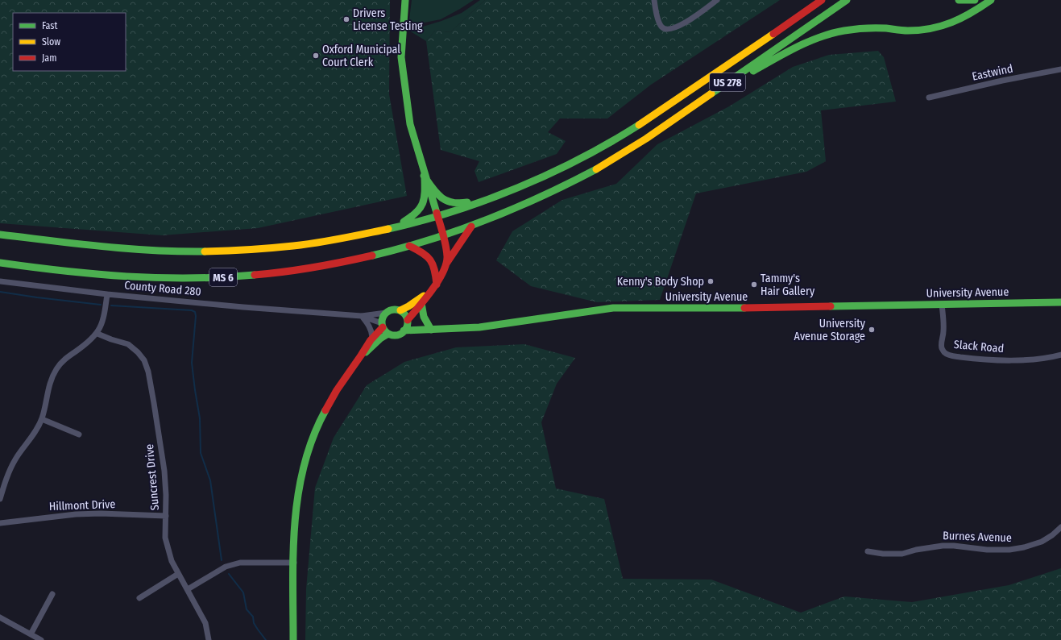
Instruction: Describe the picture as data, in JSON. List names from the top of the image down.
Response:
{
  "streets": {
    "main road": ["US 278", "MS 6", "University Avenue"],
    "street": [
      "Eastwind",
      "County Road 280",
      "Slack Road",
      "Suncrest Drive",
      "Hillmont Drive",
      "Burnes Avenue"
    ]
  },
  "crossings": [
    ["US 278", "MS 6"],
    ["University Avenue", "Slack Road"],
    ["Suncrest Drive", "Hillmont Drive"]
  ],
  "places": [
    "Drivers License Testing",
    "Oxford Municipal Court Clerk",
    "Kenny's Body Shop",
    "Tammy's Hair Gallery",
    "University Avenue Storage"
  ],
  "legend": ["Fast", "Slow", "Jam"]
}
